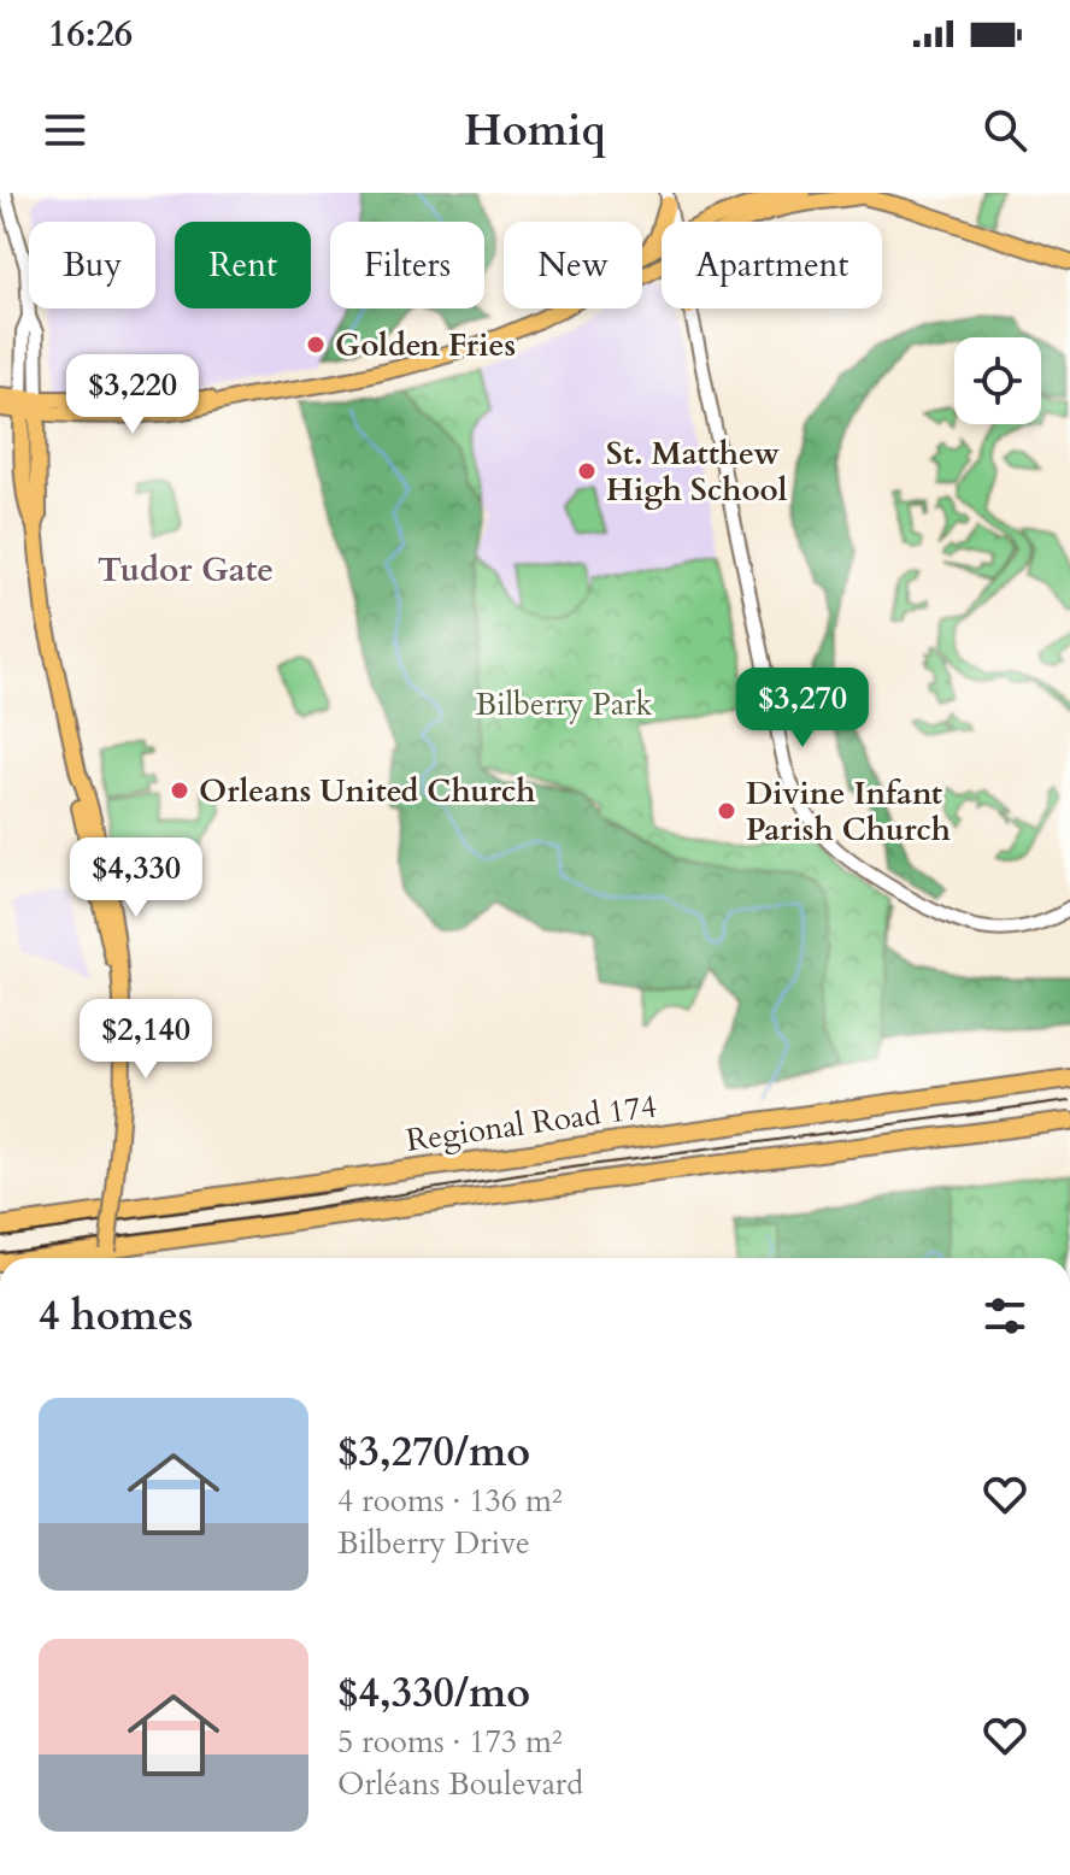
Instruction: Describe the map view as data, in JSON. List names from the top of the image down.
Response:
{
  "streets": {
    "highway": ["Regional Road 174"]
  },
  "districts": ["Tudor Gate"],
  "parks": ["Bilberry Park"],
  "places": [
    "Golden Fries",
    "St. Matthew High School",
    "Orleans United Church",
    "Divine Infant Parish Church"
  ],
  "page": {
    "status": "16:26",
    "header": "Homiq",
    "chip": [
      "Buy",
      "Rent",
      "Filters",
      "New",
      "Apartment"
    ],
    "price": [
      "$3,220",
      "$3,270",
      "$4,330",
      "$2,140"
    ],
    "heading": "4 homes",
    "list": [
      {
        "name": "$3,270/mo",
        "note": "4 rooms · 136 m² · Bilberry Drive"
      },
      {
        "name": "$4,330/mo",
        "note": "5 rooms · 173 m² · Orléans Boulevard"
      }
    ]
  }
}
